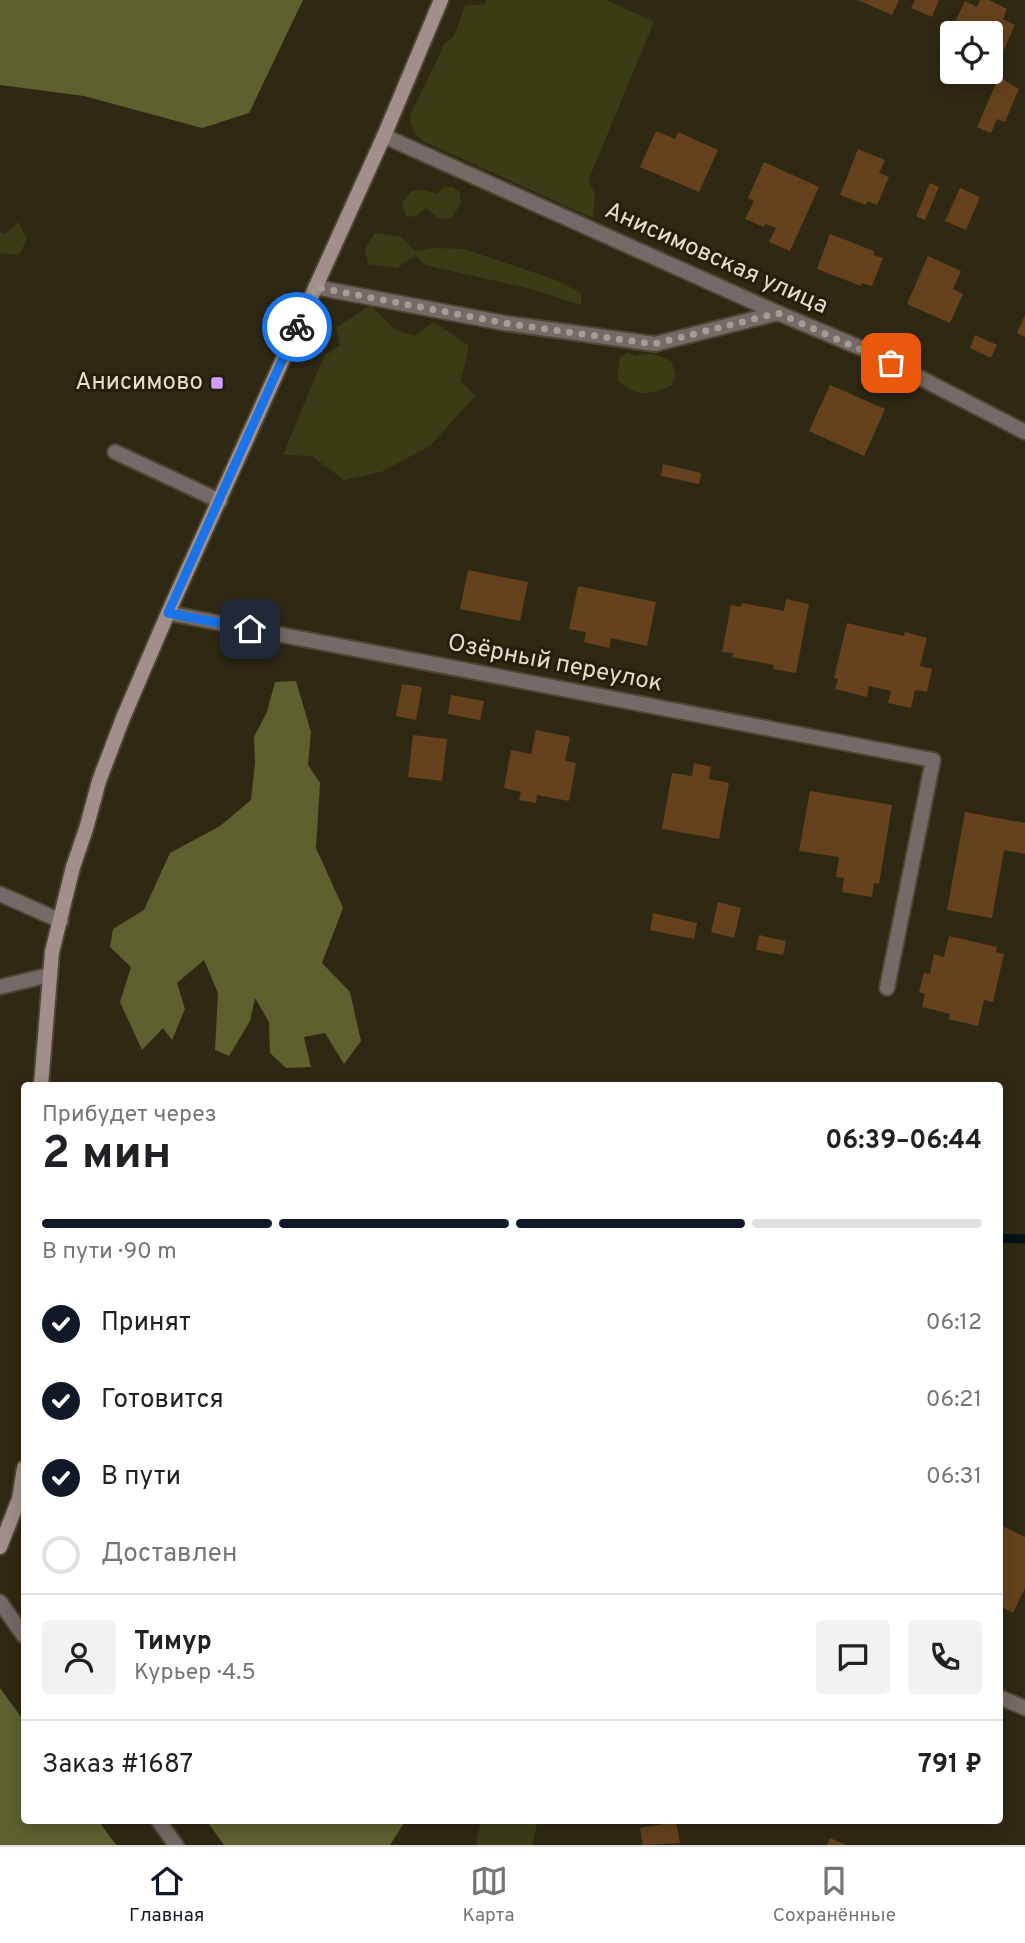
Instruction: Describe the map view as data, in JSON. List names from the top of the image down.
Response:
{
  "streets": {
    "street": ["Анисимовская улица", "Озёрный переулок"]
  },
  "places": {
    "transit": ["Анисимово"]
  },
  "page": {
    "heading": ["2 мин", "Прибудет через", "06:39–06:44"],
    "panel": [
      "Тимур",
      "Курьер · 4.5",
      "Заказ #1687",
      "791 ₽"
    ],
    "bar": "В пути · 90 m",
    "list": [
      ["Принят", "06:12"],
      ["Готовится", "06:21"],
      ["В пути", "06:31"],
      "Доставлен"
    ],
    "tabs": ["Главная", "Карта", "Сохранённые"]
  }
}
